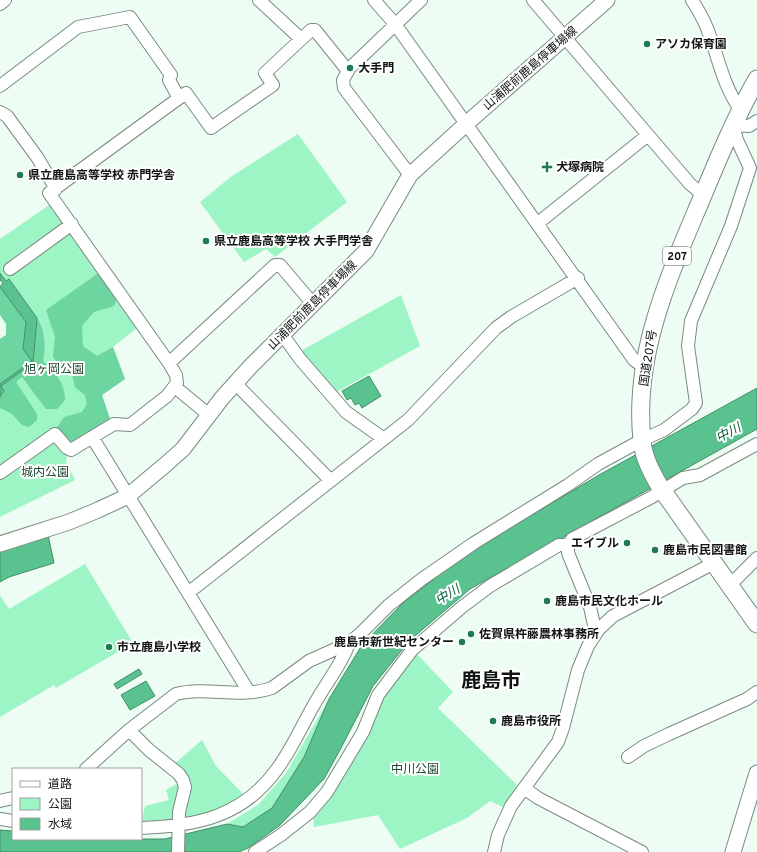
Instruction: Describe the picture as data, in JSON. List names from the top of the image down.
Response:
{
  "streets": {
    "highway": ["207", "国道207号"],
    "main road": ["山浦肥前鹿島停車場線"]
  },
  "districts": ["鹿島市"],
  "water": ["中川"],
  "parks": ["旭ヶ岡公園", "城内公園", "中川公園"],
  "places": {
    "other": [
      "アソカ保育園",
      "大手門",
      "県立鹿島高等学校 赤門学舎",
      "県立鹿島高等学校 大手門学舎",
      "エイブル",
      "鹿島市民図書館",
      "鹿島市民文化ホール",
      "佐賀県杵藤農林事務所",
      "鹿島市新世紀センター",
      "市立鹿島小学校",
      "鹿島市役所"
    ],
    "health": ["犬塚病院"]
  },
  "legend": ["道路", "公園", "水域"]
}
